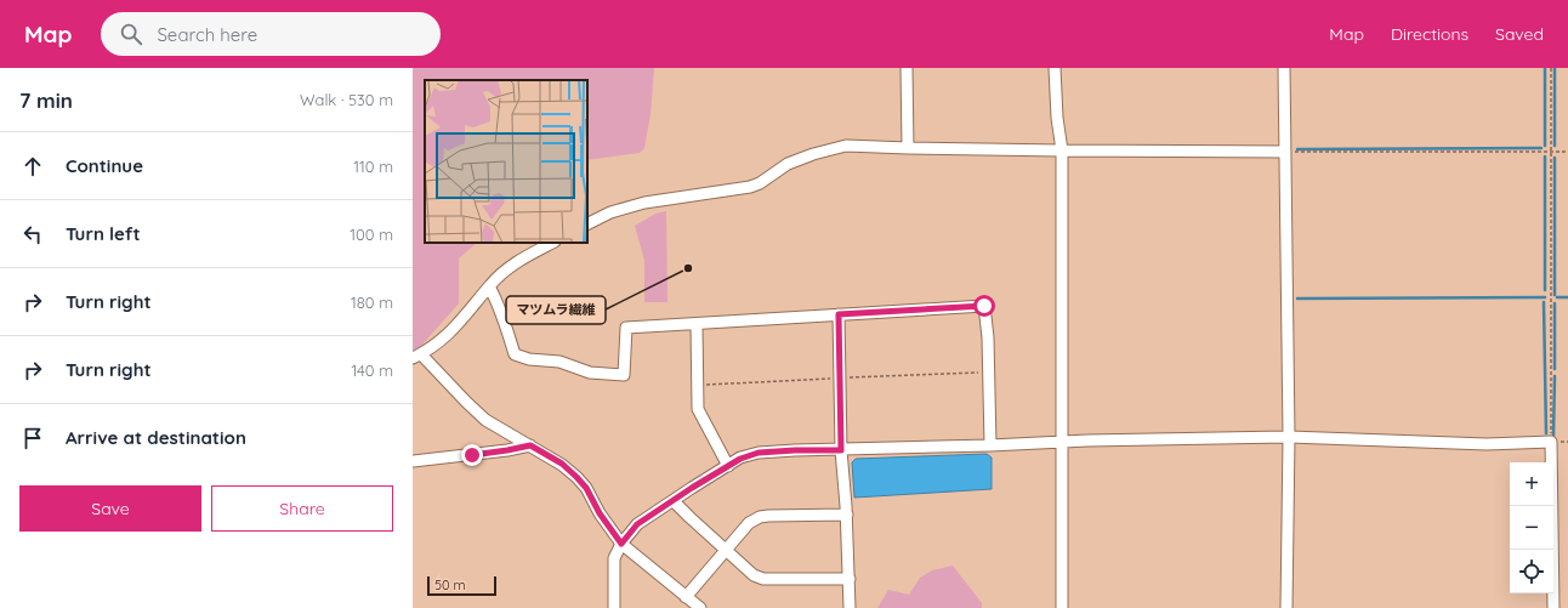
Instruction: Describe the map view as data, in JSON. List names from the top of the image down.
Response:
{
  "places": ["マツムラ繊維"],
  "scale_bar": "50 m",
  "page": {
    "header": "Map",
    "search": "Search here",
    "nav": ["Map", "Directions", "Saved"],
    "heading": ["7 min", "Walk · 530 m"],
    "list": [
      ["Continue", "110 m"],
      ["Turn left", "100 m"],
      ["Turn right", "180 m"],
      ["Turn right", "140 m"],
      "Arrive at destination"
    ],
    "map_buttons": ["+", "−"],
    "buttons": ["Save", "Share"],
    "scale": "50 m"
  }
}
